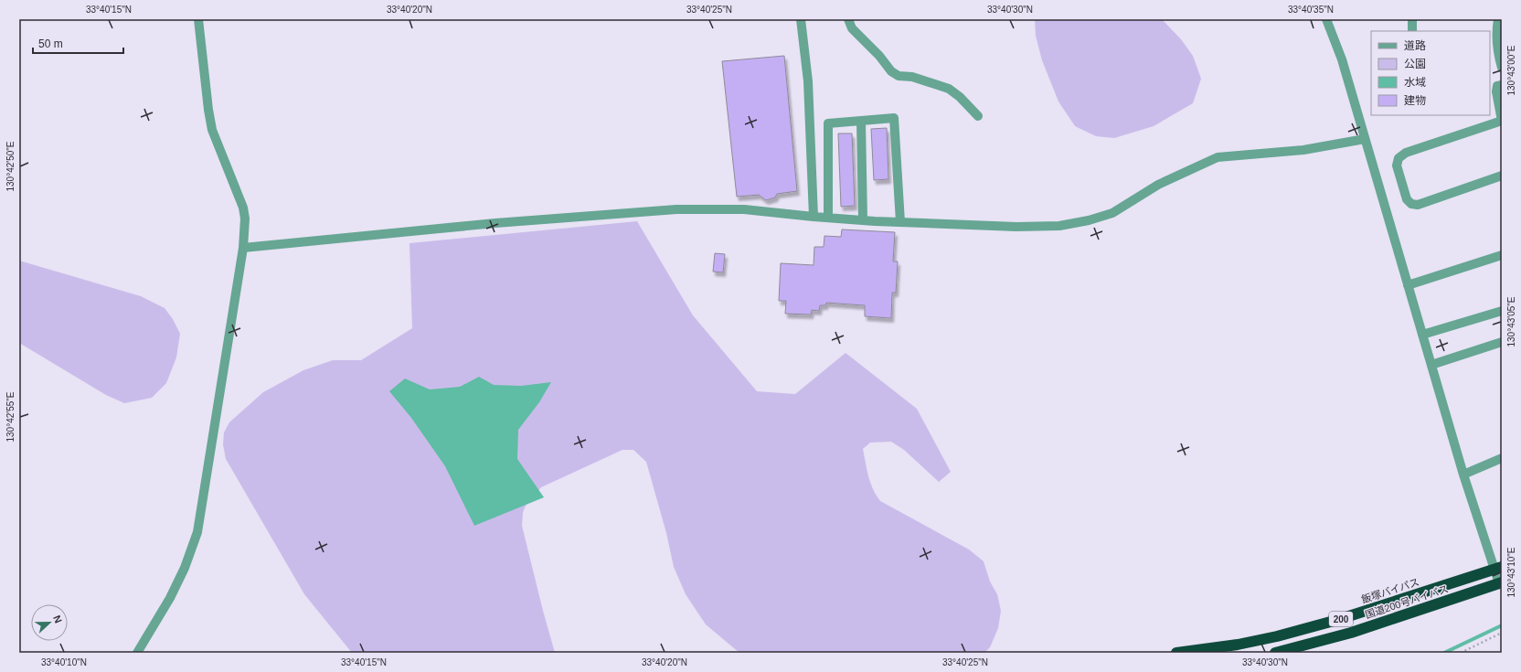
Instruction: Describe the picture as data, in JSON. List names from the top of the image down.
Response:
{
  "streets": {
    "highway": ["飯塚バイパス", "国道200号バイパス", "200"]
  },
  "legend": [
    "道路",
    "公園",
    "水域",
    "建物"
  ],
  "scale_bar": "50 m",
  "north": "right",
  "coordinates": [
    "33°40'15\"N",
    "33°40'20\"N",
    "33°40'25\"N",
    "33°40'30\"N",
    "33°40'35\"N",
    "130°43'00\"E",
    "130°42'50\"E",
    "130°43'05\"E",
    "130°42'55\"E",
    "130°43'10\"E",
    "33°40'10\"N"
  ]
}
